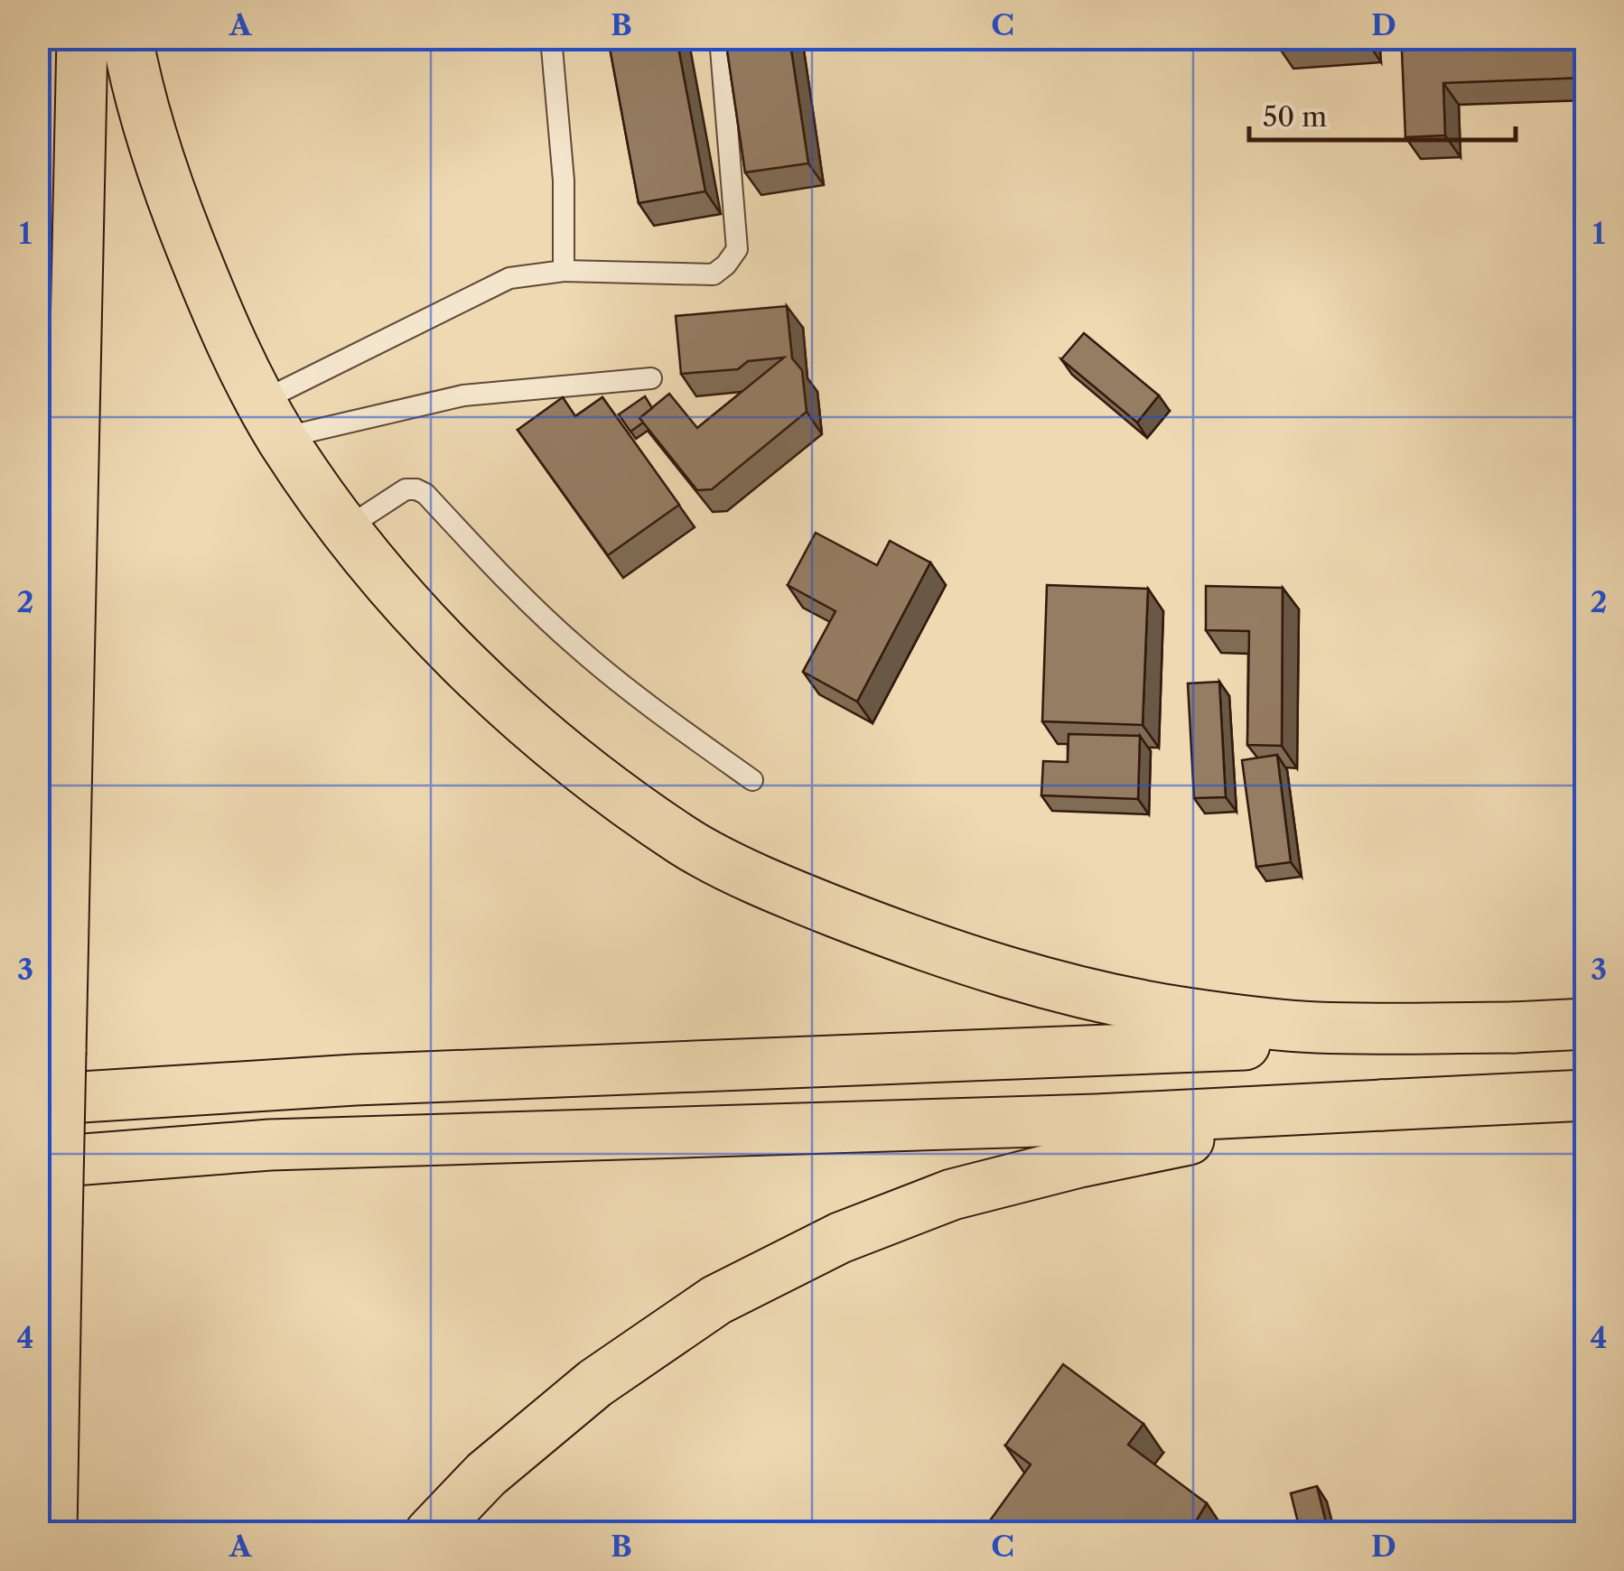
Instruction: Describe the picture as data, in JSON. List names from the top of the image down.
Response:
{
  "scale_bar": "50 m",
  "grid": {
    "columns": [
      "A",
      "B",
      "C",
      "D"
    ],
    "rows": [
      "1",
      "2",
      "3",
      "4"
    ]
  }
}
